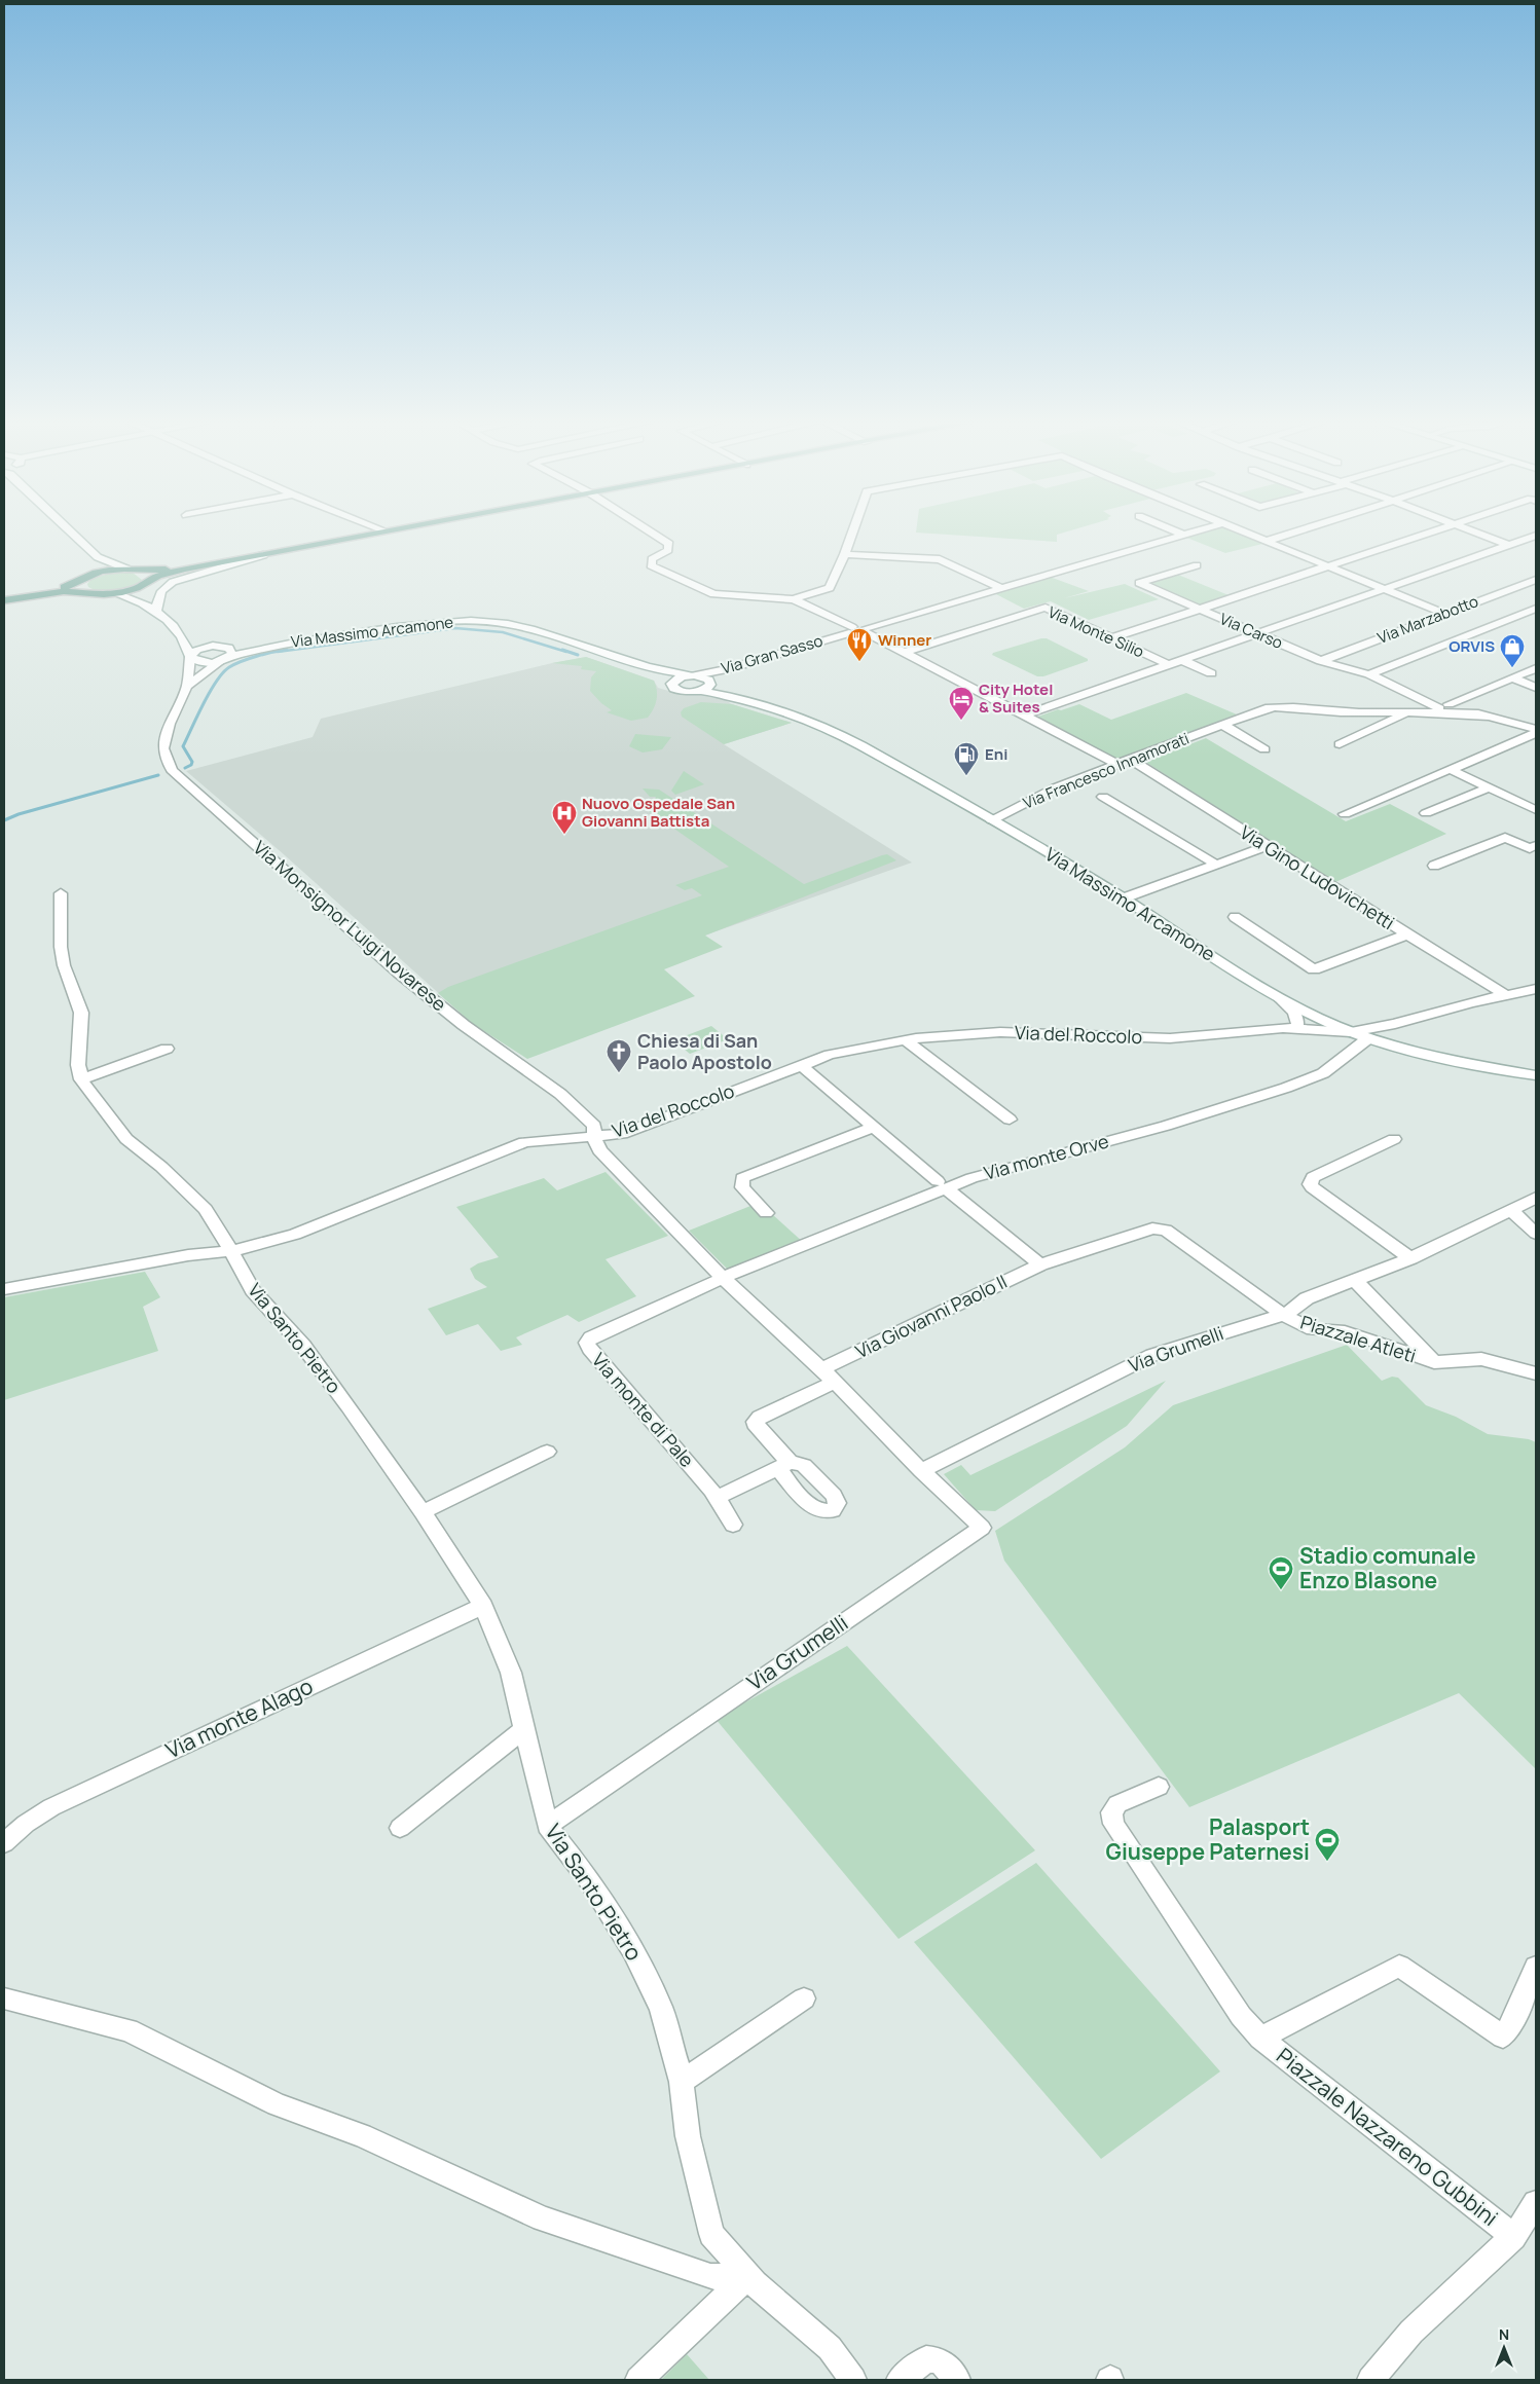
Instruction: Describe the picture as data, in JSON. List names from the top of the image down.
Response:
{
  "streets": {
    "street": [
      "Via Marzabotto",
      "Via Carso",
      "Via Massimo Arcamone",
      "Via Monte Silio",
      "Via Gran Sasso",
      "Via Francesco Innamorati",
      "Via Gino Ludovichetti",
      "Via Monsignor Luigi Novarese",
      "Via del Roccolo",
      "Via monte Orve",
      "Via Giovanni Paolo II",
      "Via Santo Pietro",
      "Piazzale Atleti",
      "Via Grumelli",
      "Via monte di Pale",
      "Via monte Alago",
      "Piazzale Nazzareno Gubbini"
    ]
  },
  "crossings": [
    ["Via Marzabotto", "Via Carso"],
    ["Via Carso", "Via Francesco Innamorati"],
    ["Via Massimo Arcamone", "Via Gran Sasso"],
    ["Via Massimo Arcamone", "Via Francesco Innamorati"],
    ["Via Massimo Arcamone", "Via Monsignor Luigi Novarese"],
    ["Via Massimo Arcamone", "Via del Roccolo"],
    ["Via Francesco Innamorati", "Via Gino Ludovichetti"],
    ["Via Gino Ludovichetti", "Via del Roccolo"],
    ["Via Monsignor Luigi Novarese", "Via del Roccolo"],
    ["Via Monsignor Luigi Novarese", "Via monte Orve"],
    ["Via Monsignor Luigi Novarese", "Via Grumelli"],
    ["Via Monsignor Luigi Novarese", "Via monte di Pale"],
    ["Via del Roccolo", "Via Santo Pietro"],
    ["Via monte Orve", "Via Grumelli"],
    ["Via monte Orve", "Via monte di Pale"],
    ["Via Giovanni Paolo II", "Piazzale Atleti"],
    ["Via Giovanni Paolo II", "Via Grumelli"],
    ["Via Santo Pietro", "Via Grumelli"],
    ["Via Santo Pietro", "Via monte Alago"],
    ["Piazzale Atleti", "Via Grumelli"],
    ["Via Grumelli", "Via monte di Pale"]
  ],
  "places": {
    "restaurant": ["Winner"],
    "shop": ["ORVIS"],
    "hotel": ["City Hotel & Suites"],
    "fuel station": ["Eni"],
    "hospital": ["Nuovo Ospedale San Giovanni Battista"],
    "church": ["Chiesa di San Paolo Apostolo"],
    "sports": ["Stadio comunale Enzo Blasone", "Palasport Giuseppe Paternesi"]
  },
  "north": "top"
}
